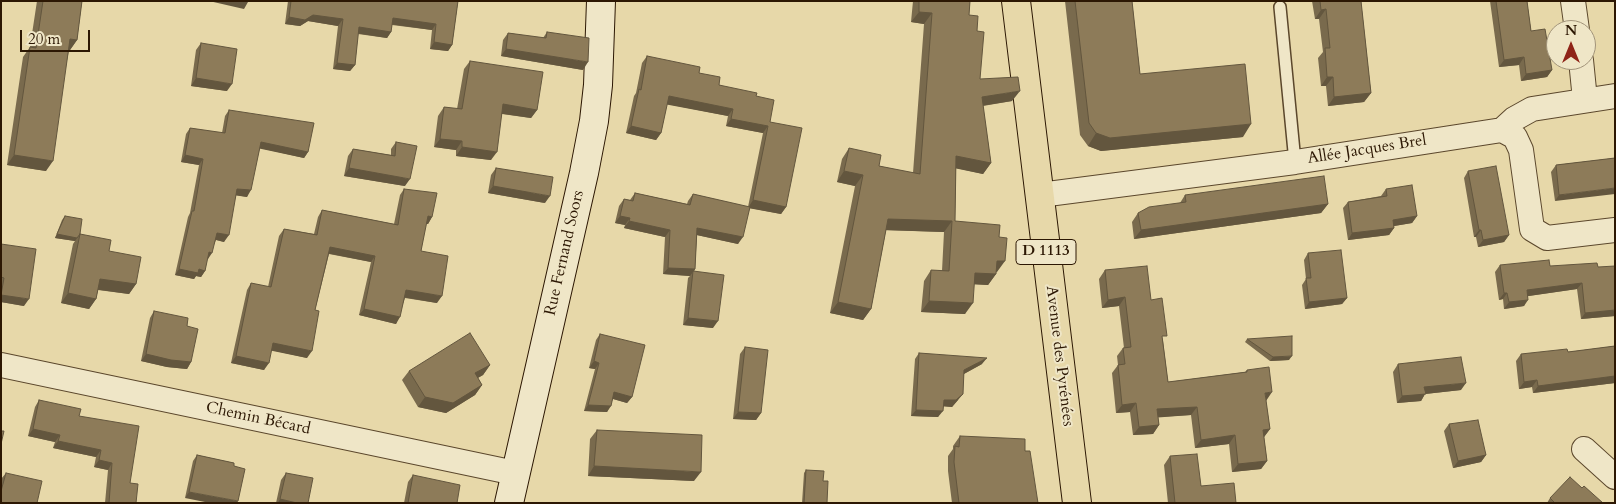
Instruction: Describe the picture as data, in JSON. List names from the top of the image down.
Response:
{
  "streets": {
    "main road": ["D 1113", "Avenue des Pyrénées"],
    "street": ["Allée Jacques Brel", "Rue Fernand Soors", "Chemin Bécard"]
  },
  "crossings": [
    ["Allée Jacques Brel", "Avenue des Pyrénées"],
    ["Rue Fernand Soors", "Chemin Bécard"]
  ],
  "scale_bar": "20 m",
  "north": "top"
}
